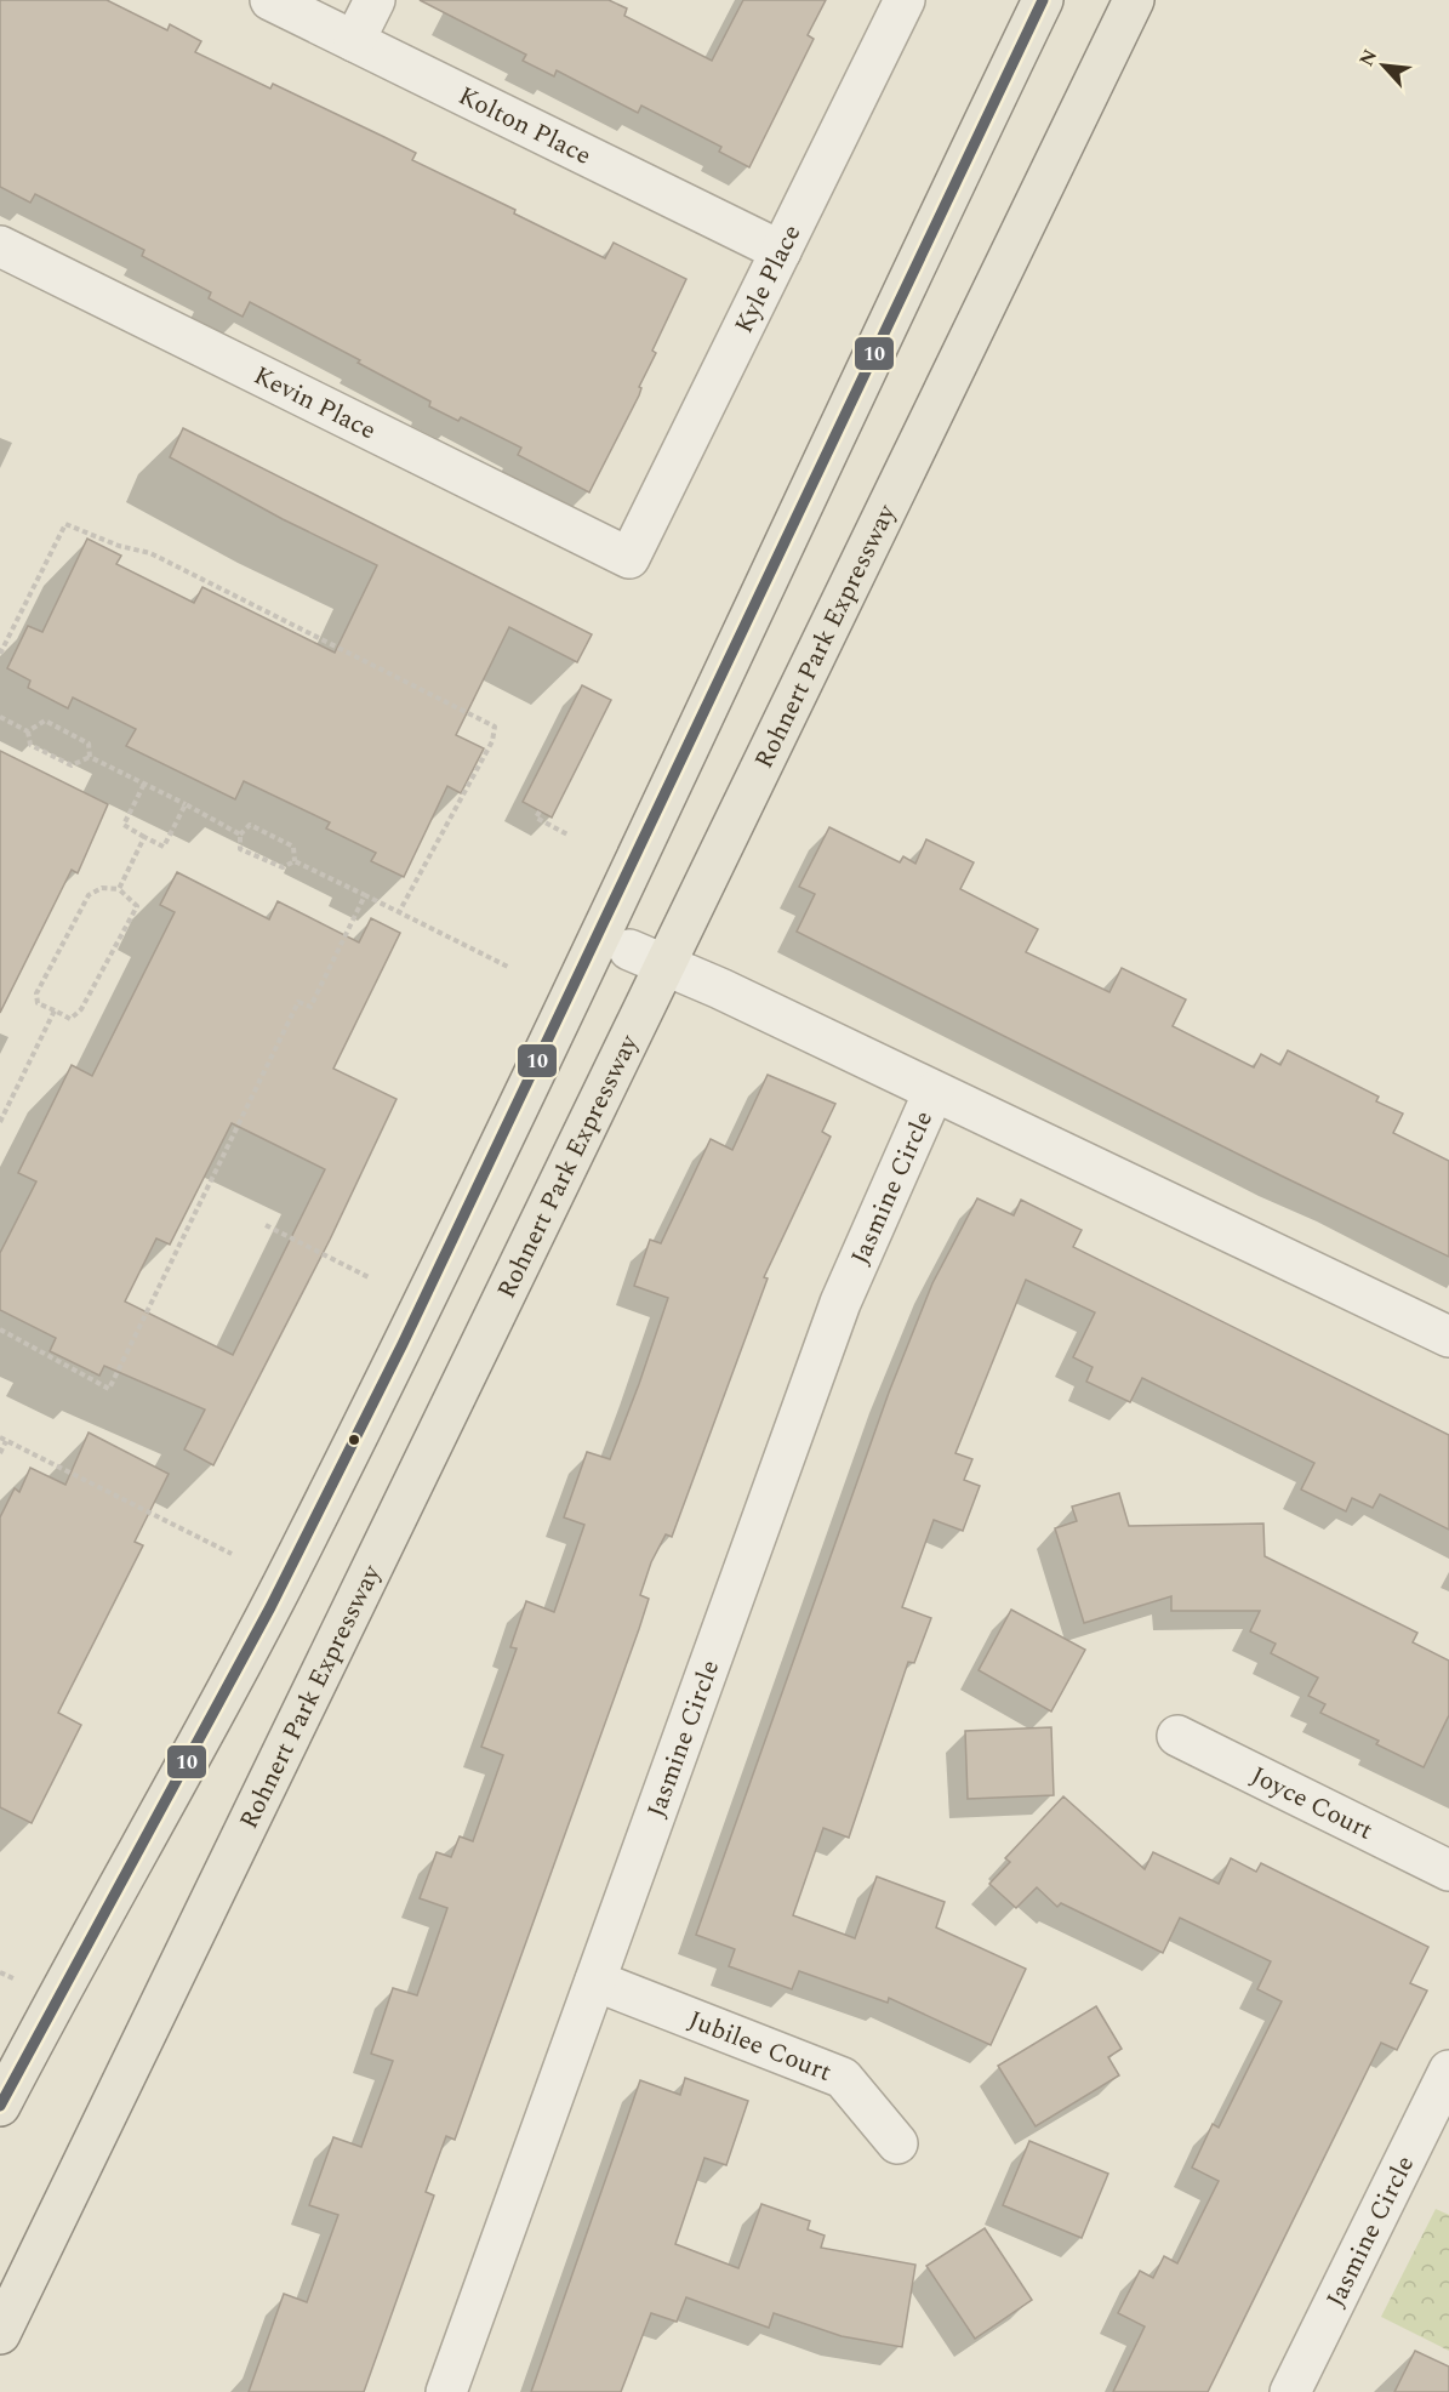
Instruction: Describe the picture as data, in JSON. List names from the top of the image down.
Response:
{
  "streets": {
    "main road": ["Rohnert Park Expressway"],
    "street": [
      "Kolton Place",
      "Kyle Place",
      "Kevin Place",
      "Jasmine Circle",
      "Joyce Court",
      "Jubilee Court"
    ]
  },
  "crossings": [
    ["Kolton Place", "Kyle Place"],
    ["Kyle Place", "Kevin Place"],
    ["Rohnert Park Expressway", "Jasmine Circle"],
    ["Jasmine Circle", "Jubilee Court"]
  ],
  "lines": ["transit line 10"],
  "north": "top left"
}
